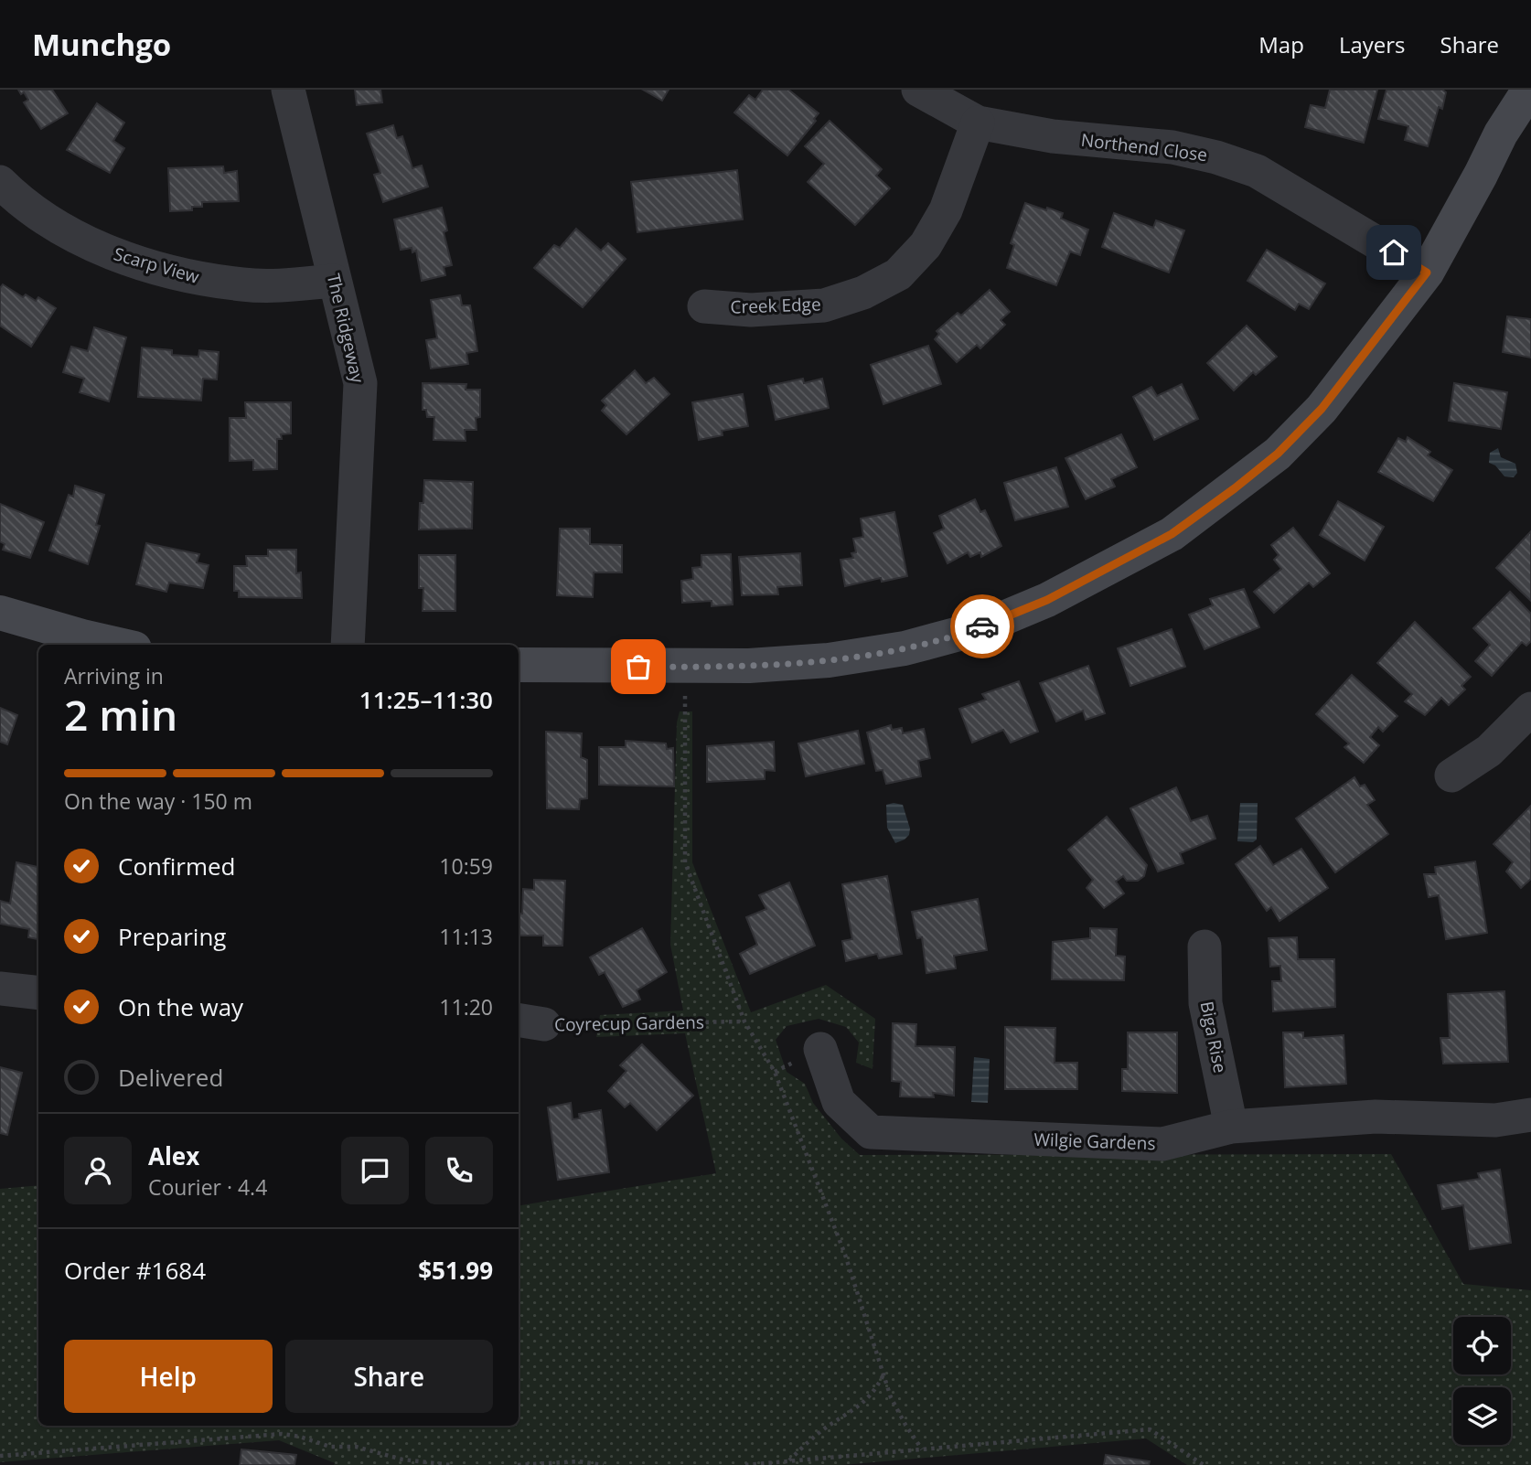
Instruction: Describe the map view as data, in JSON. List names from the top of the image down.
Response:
{
  "streets": {
    "street": [
      "Northend Close",
      "Scarp View",
      "Creek Edge",
      "The Ridgeway",
      "Biga Rise",
      "Wilgie Gardens"
    ],
    "path": ["Coyrecup Gardens"]
  },
  "crossings": [
    ["Northend Close", "Creek Edge"],
    ["Scarp View", "The Ridgeway"],
    ["Biga Rise", "Wilgie Gardens"]
  ],
  "page": {
    "header": "Munchgo",
    "nav": ["Map", "Layers", "Share"],
    "heading": ["2 min", "Arriving in", "11:25–11:30"],
    "panel": [
      "Alex",
      "Courier · 4.4",
      "Order #1684",
      "$51.99"
    ],
    "bar": "On the way · 150 m",
    "list": [
      ["Confirmed", "10:59"],
      ["Preparing", "11:13"],
      ["On the way", "11:20"],
      "Delivered"
    ],
    "buttons": ["Help", "Share"]
  }
}
